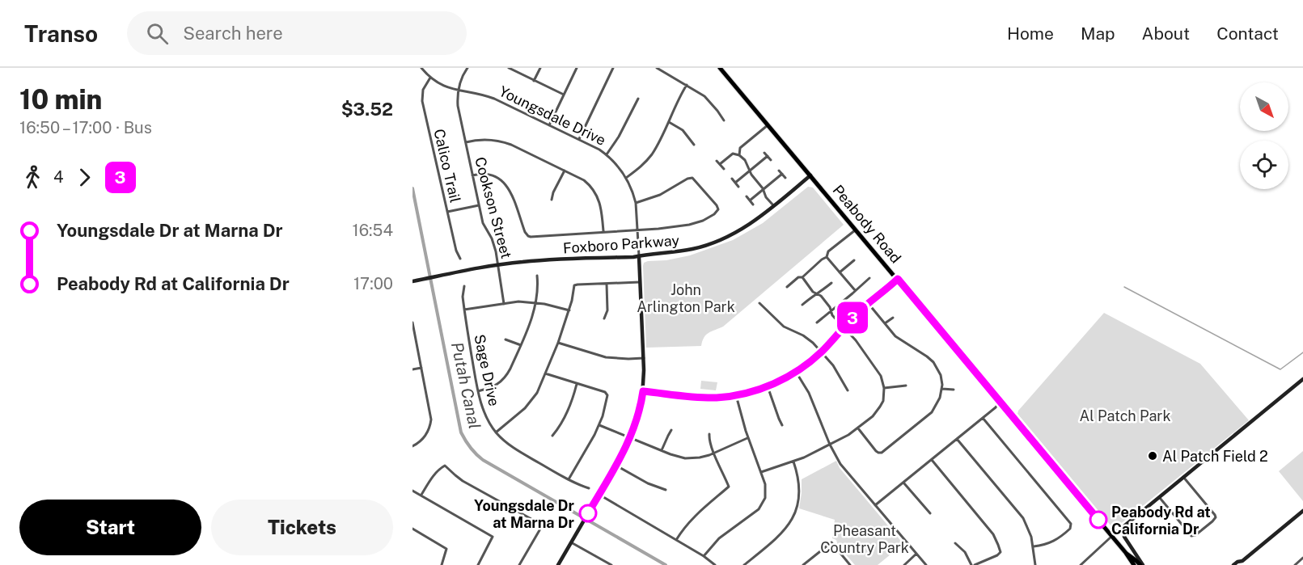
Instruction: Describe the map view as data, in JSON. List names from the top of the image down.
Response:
{
  "streets": {
    "main road": ["Peabody Road"],
    "street": [
      "Youngsdale Drive",
      "Calico Trail",
      "Cookson Street",
      "Foxboro Parkway",
      "Sage Drive"
    ]
  },
  "crossings": [
    ["Youngsdale Drive", "Calico Trail"],
    ["Youngsdale Drive", "Cookson Street"],
    ["Youngsdale Drive", "Foxboro Parkway"],
    ["Cookson Street", "Foxboro Parkway"],
    ["Peabody Road", "Foxboro Parkway"]
  ],
  "water": ["Putah Canal"],
  "parks": ["John Arlington Park", "Al Patch Park", "Pheasant Country Park"],
  "places": ["Al Patch Field 2", "Youngsdale Dr at Marna Dr", "Peabody Rd at California Dr"],
  "lines": ["bus line 3"],
  "north": "bottom right",
  "page": {
    "header": "Transo",
    "search": "Search here",
    "nav": [
      "Home",
      "Map",
      "About",
      "Contact"
    ],
    "heading": ["10 min", "16:50 – 17:00 · Bus", "$3.52"],
    "on_map": "3",
    "legs": ["4", "3"],
    "list": [
      {
        "name": "Youngsdale Dr at Marna Dr",
        "value": "16:54"
      },
      {
        "name": "Peabody Rd at California Dr",
        "value": "17:00"
      }
    ],
    "buttons": ["Start", "Tickets"]
  }
}
